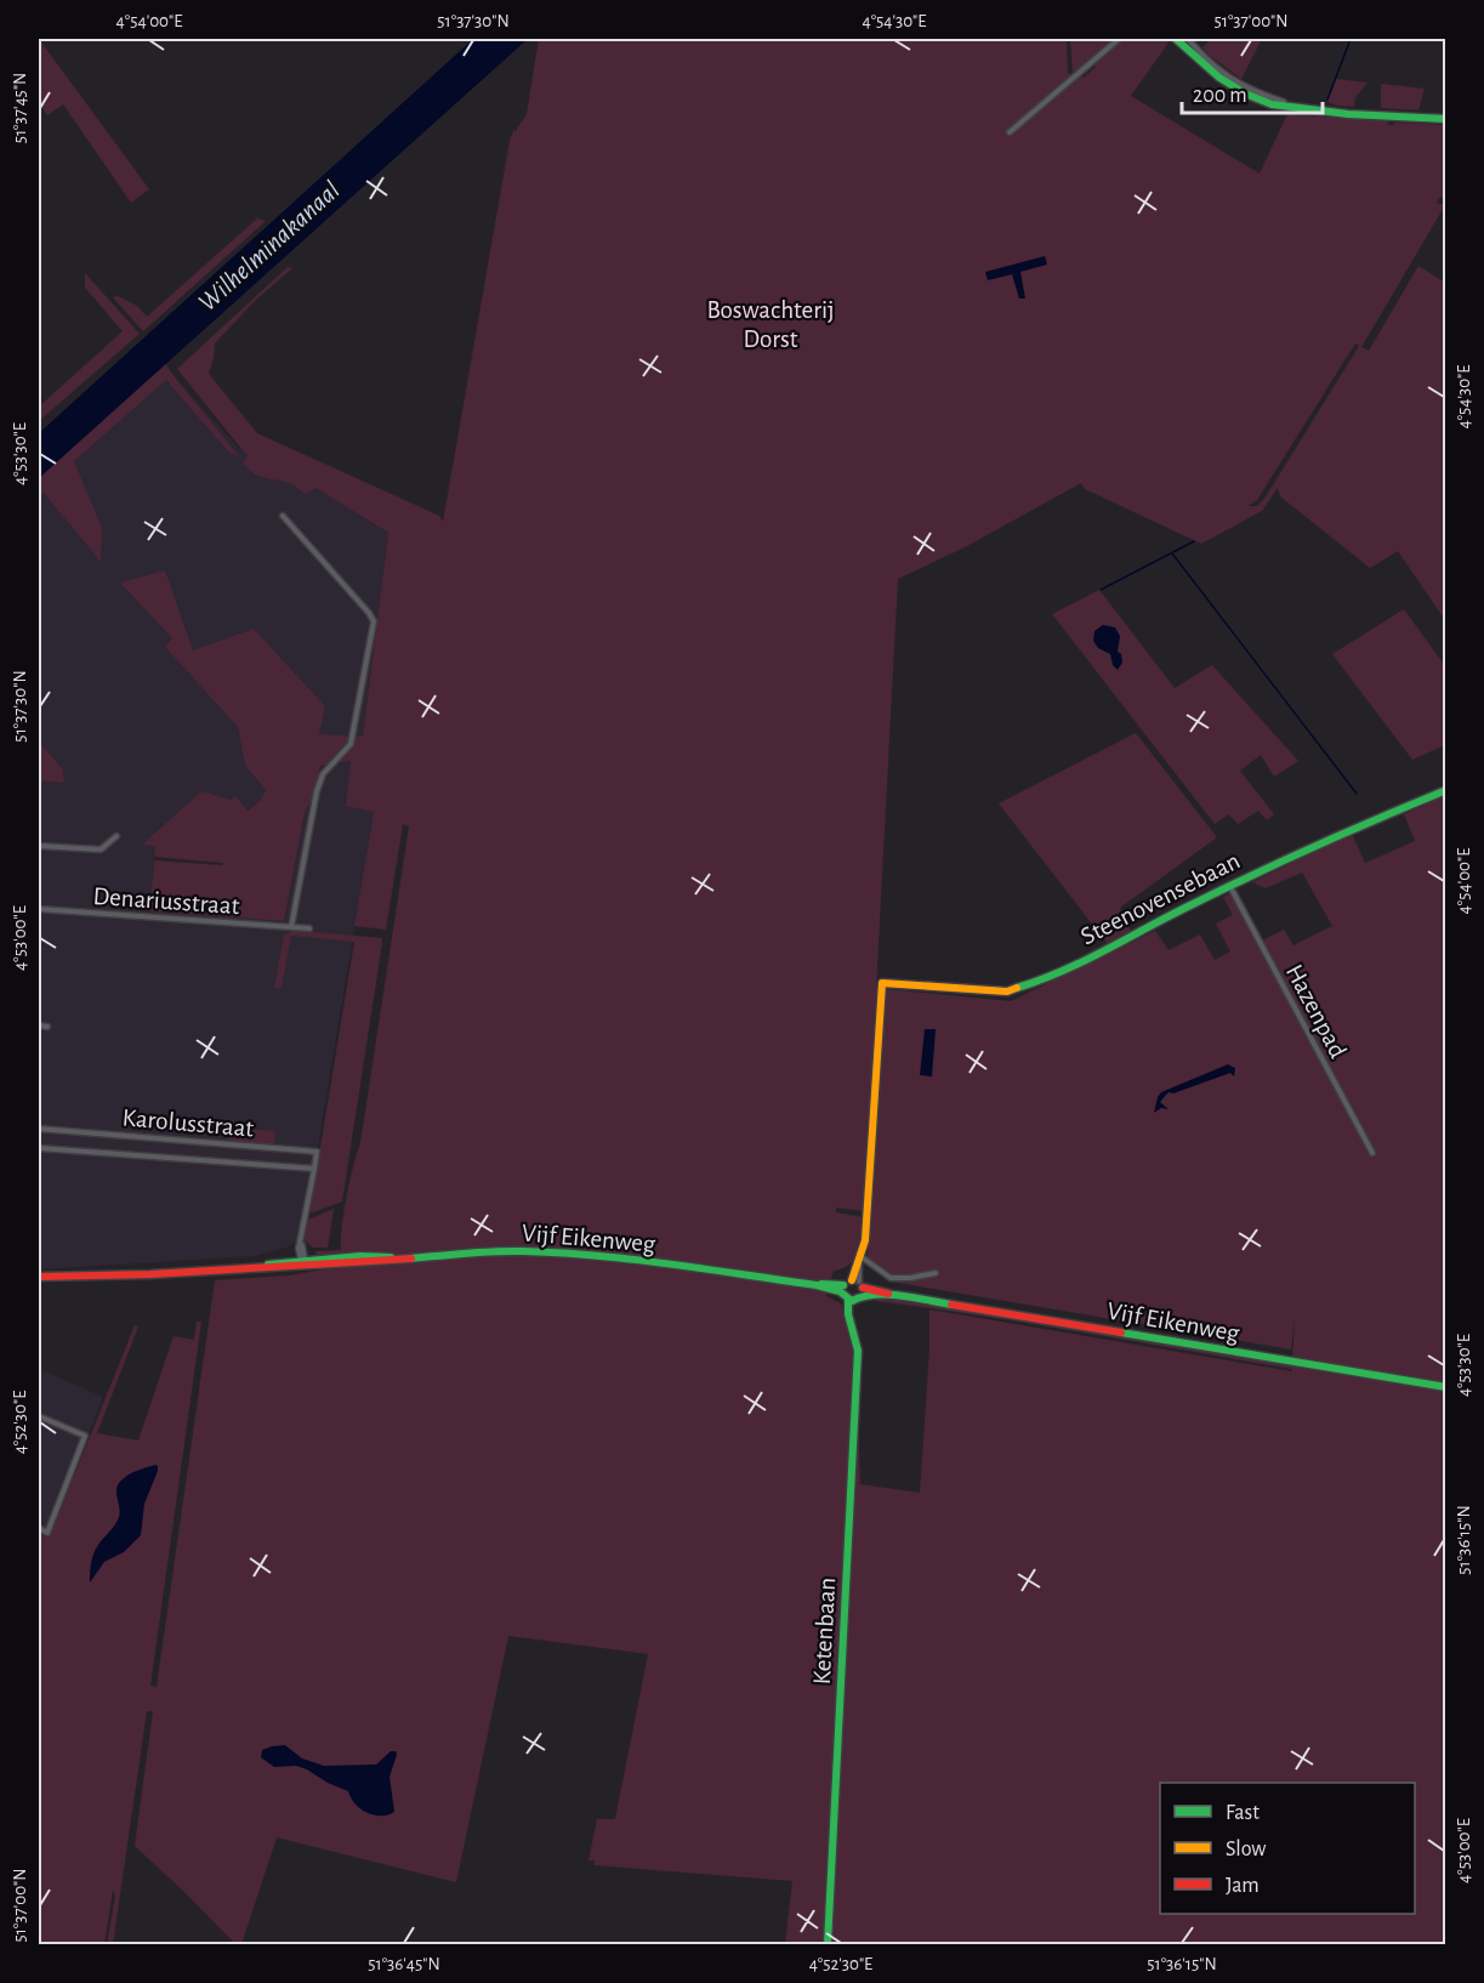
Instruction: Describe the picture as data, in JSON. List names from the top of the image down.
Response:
{
  "streets": {
    "main road": ["Steenovensebaan", "Vijf Eikenweg", "Ketenbaan"],
    "street": ["Denariusstraat", "Hazenpad", "Karolusstraat"]
  },
  "crossings": [
    ["Steenovensebaan", "Hazenpad"],
    ["Steenovensebaan", "Ketenbaan"],
    ["Vijf Eikenweg", "Ketenbaan"]
  ],
  "water": ["Wilhelminakanaal"],
  "parks": ["Boswachterij Dorst"],
  "legend": ["Fast", "Slow", "Jam"],
  "scale_bar": "200 m",
  "coordinates": [
    "4°54'00\"E",
    "51°37'30\"N",
    "4°54'30\"E",
    "51°37'00\"N",
    "51°37'45\"N",
    "4°53'30\"E",
    "4°53'00\"E",
    "4°52'30\"E",
    "51°36'15\"N",
    "51°36'45\"N"
  ]
}
